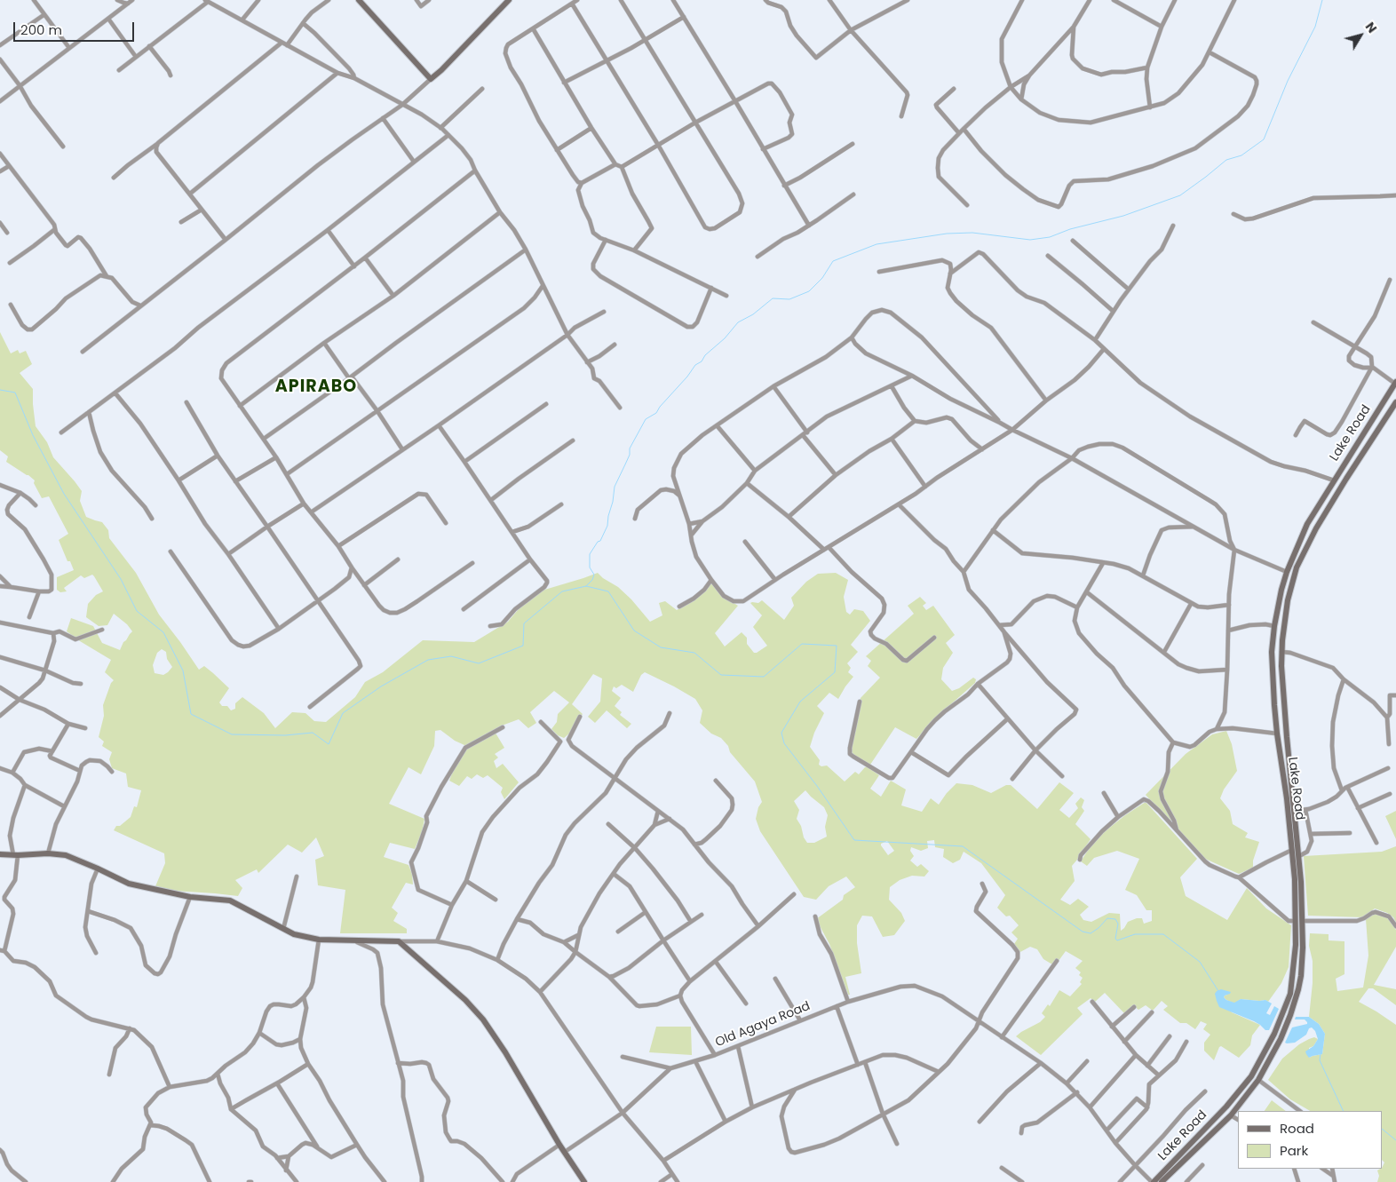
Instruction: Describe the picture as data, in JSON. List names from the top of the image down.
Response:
{
  "streets": {
    "main road": ["Lake Road"],
    "street": ["Old Agaya Road"]
  },
  "crossings": [
    ["Lake Road", "Old Agaya Road"]
  ],
  "districts": ["APIRABO"],
  "legend": ["Road", "Park"],
  "scale_bar": "200 m",
  "north": "top right"
}
